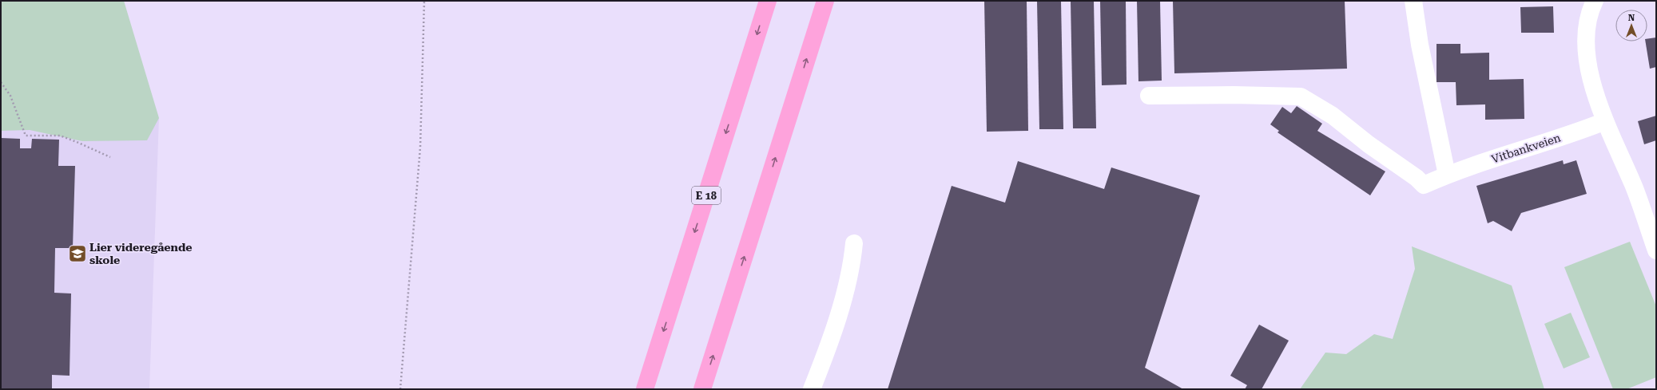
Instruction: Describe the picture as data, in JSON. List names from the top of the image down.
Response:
{
  "streets": {
    "highway": ["E 18"],
    "street": ["Vitbankveien"]
  },
  "places": {
    "school or university": ["Lier videregående skole"]
  },
  "north": "top"
}
